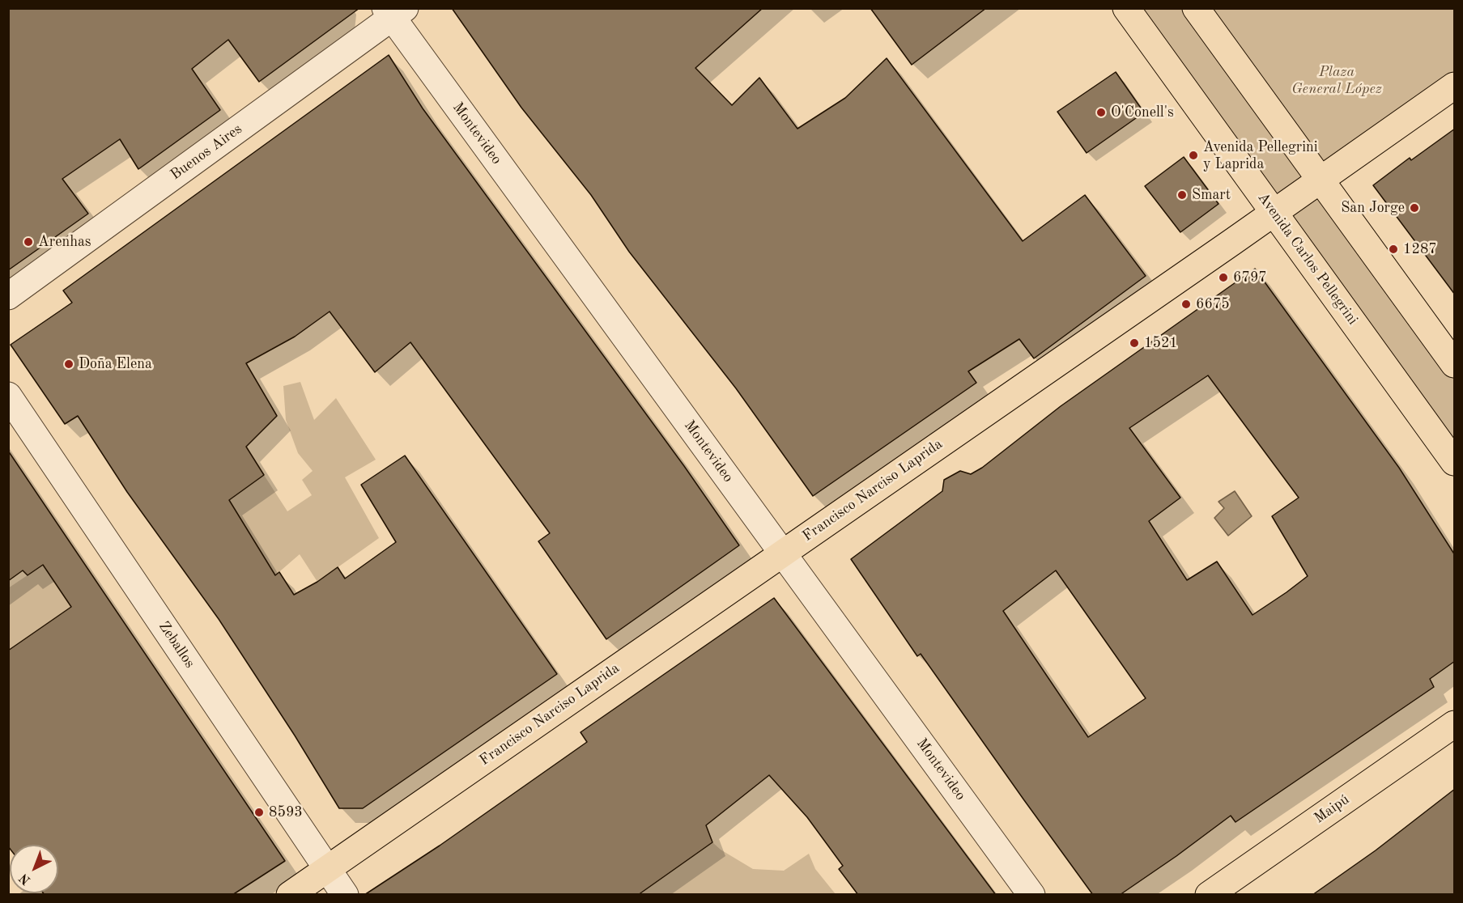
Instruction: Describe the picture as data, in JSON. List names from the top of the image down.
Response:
{
  "streets": {
    "main road": ["Avenida Carlos Pellegrini", "Francisco Narciso Laprida", "Maipú"],
    "street": ["Montevideo", "Buenos Aires", "Zeballos"]
  },
  "crossings": [
    ["Montevideo", "Buenos Aires"],
    ["Montevideo", "Francisco Narciso Laprida"],
    ["Avenida Carlos Pellegrini", "Francisco Narciso Laprida"],
    ["Francisco Narciso Laprida", "Zeballos"]
  ],
  "parks": ["Plaza General López"],
  "places": [
    "O'Conell's",
    "Avenida Pellegrini y Laprida",
    "Smart",
    "San Jorge",
    "Arenhas",
    "1287",
    "6797",
    "6675",
    "1521",
    "Doña Elena",
    "8593"
  ],
  "north": "bottom left"
}
